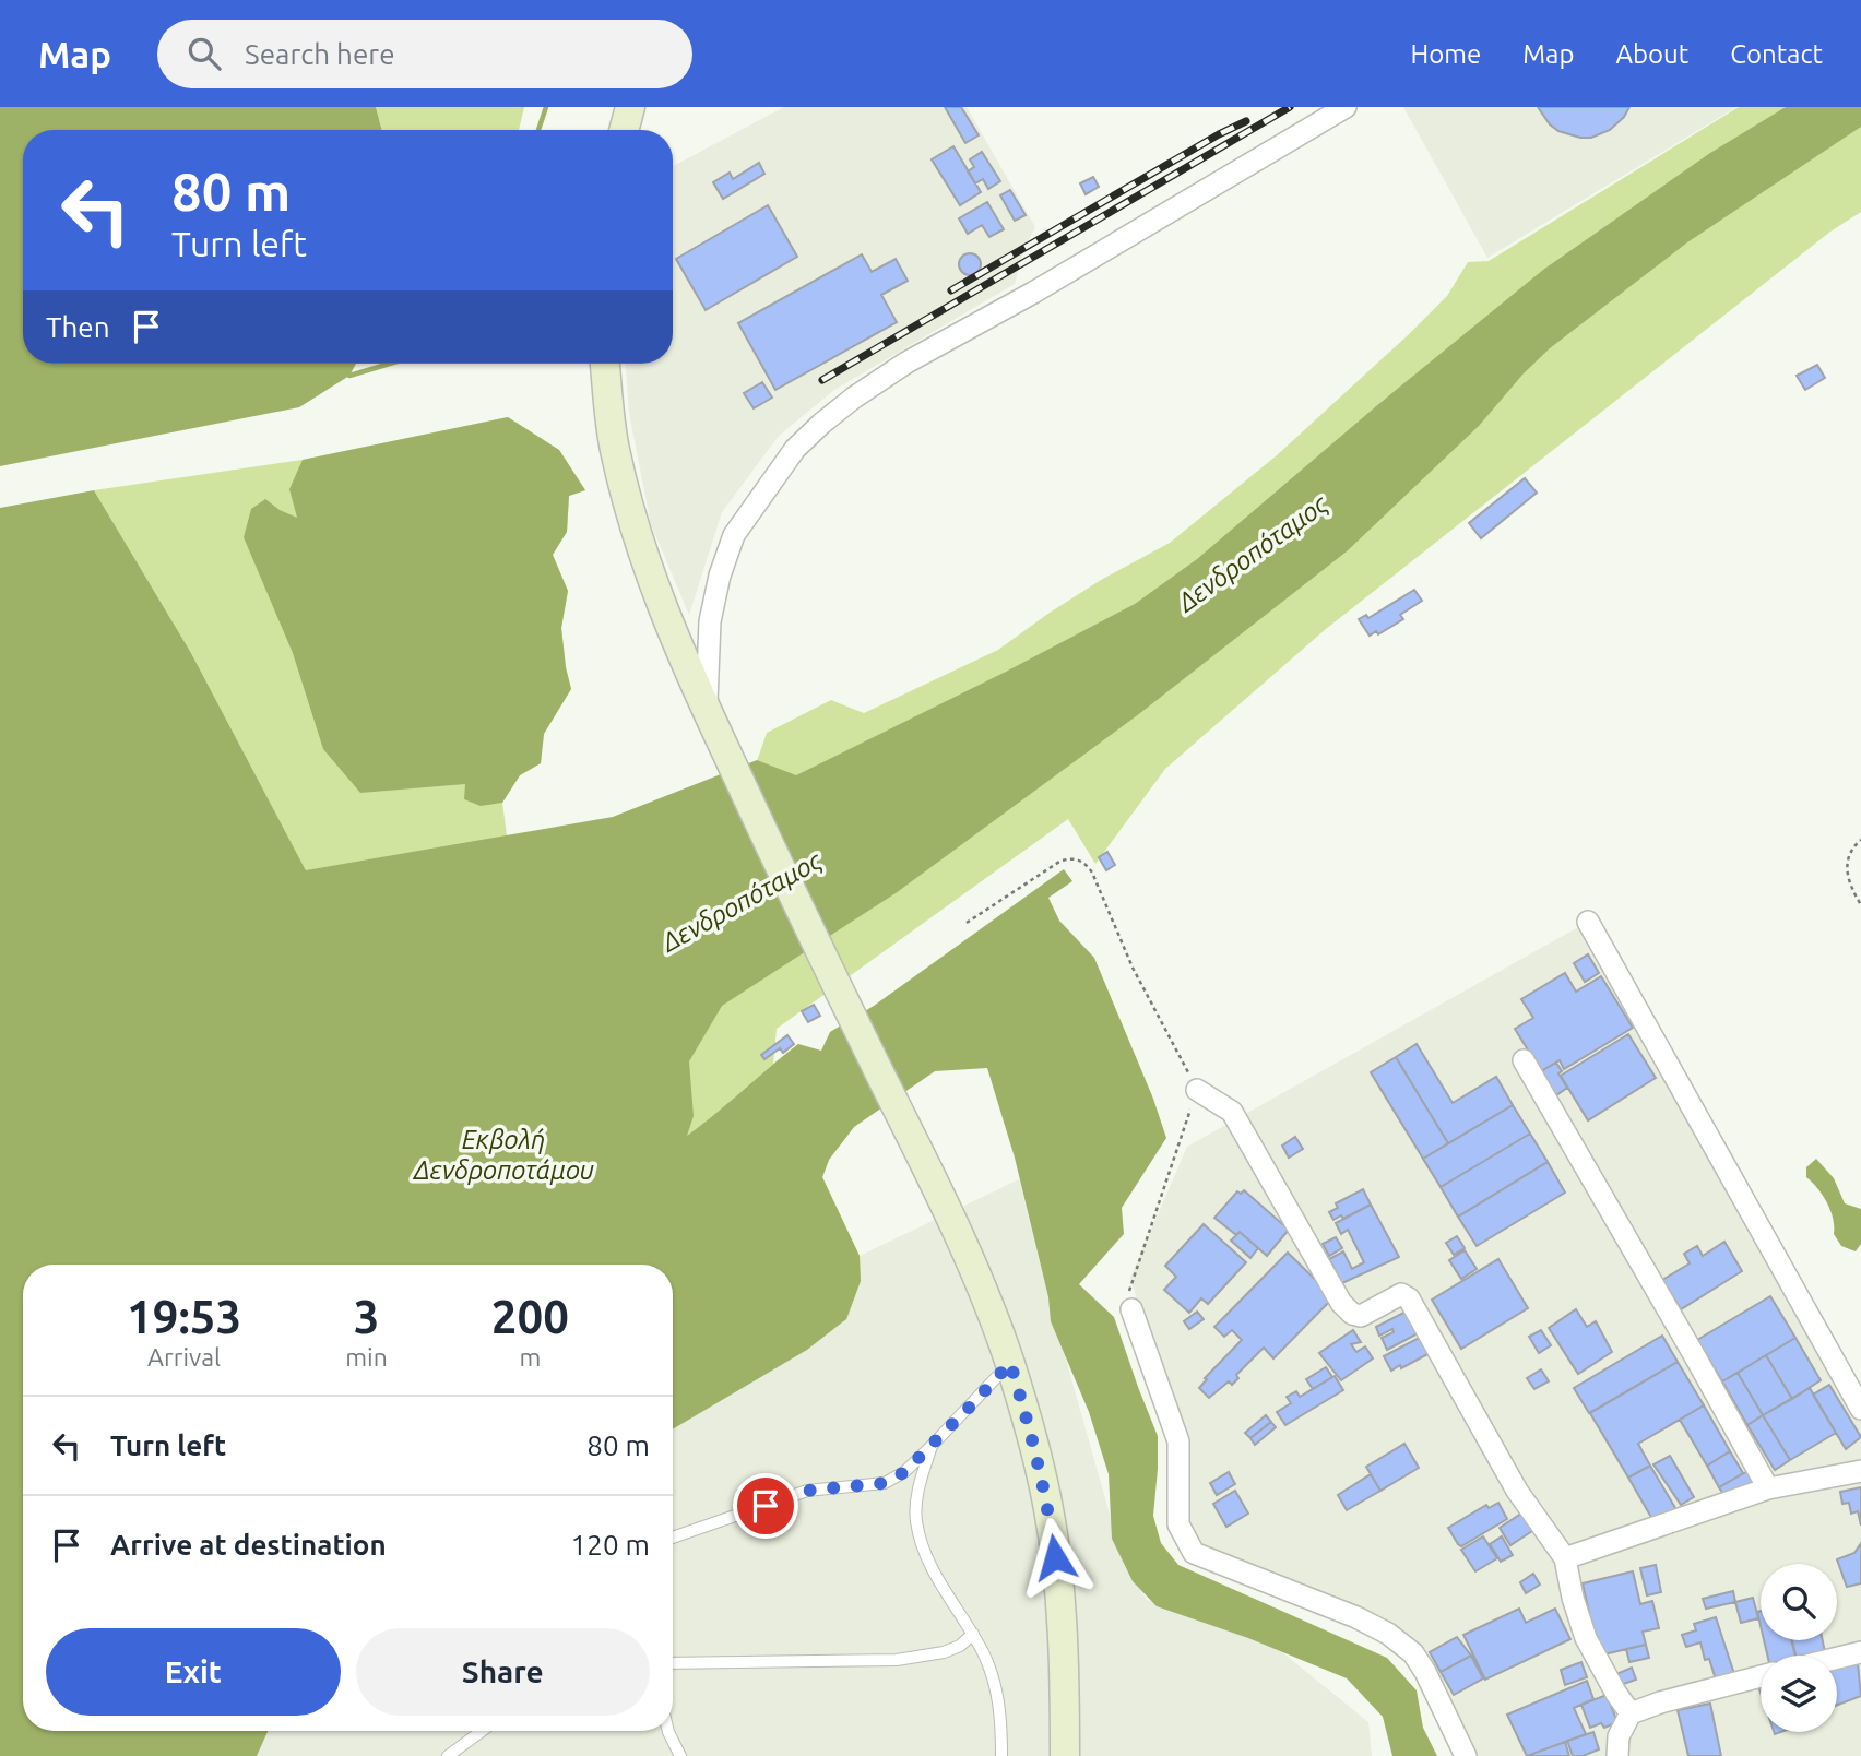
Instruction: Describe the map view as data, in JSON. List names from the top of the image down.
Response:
{
  "water": ["Δενδροπόταμος", "Εκβολή Δενδροποτάμου"],
  "page": {
    "header": "Map",
    "search": "Search here",
    "nav": [
      "Home",
      "Map",
      "About",
      "Contact"
    ],
    "turn": ["80 m", "Turn left"],
    "then": "Then",
    "eta": [
      "19:53",
      "Arrival",
      "3",
      "min",
      "200",
      "m"
    ],
    "list": [
      {
        "name": "Turn left",
        "value": "80 m"
      },
      {
        "name": "Arrive at destination",
        "value": "120 m"
      }
    ],
    "buttons": ["Exit", "Share"]
  }
}
